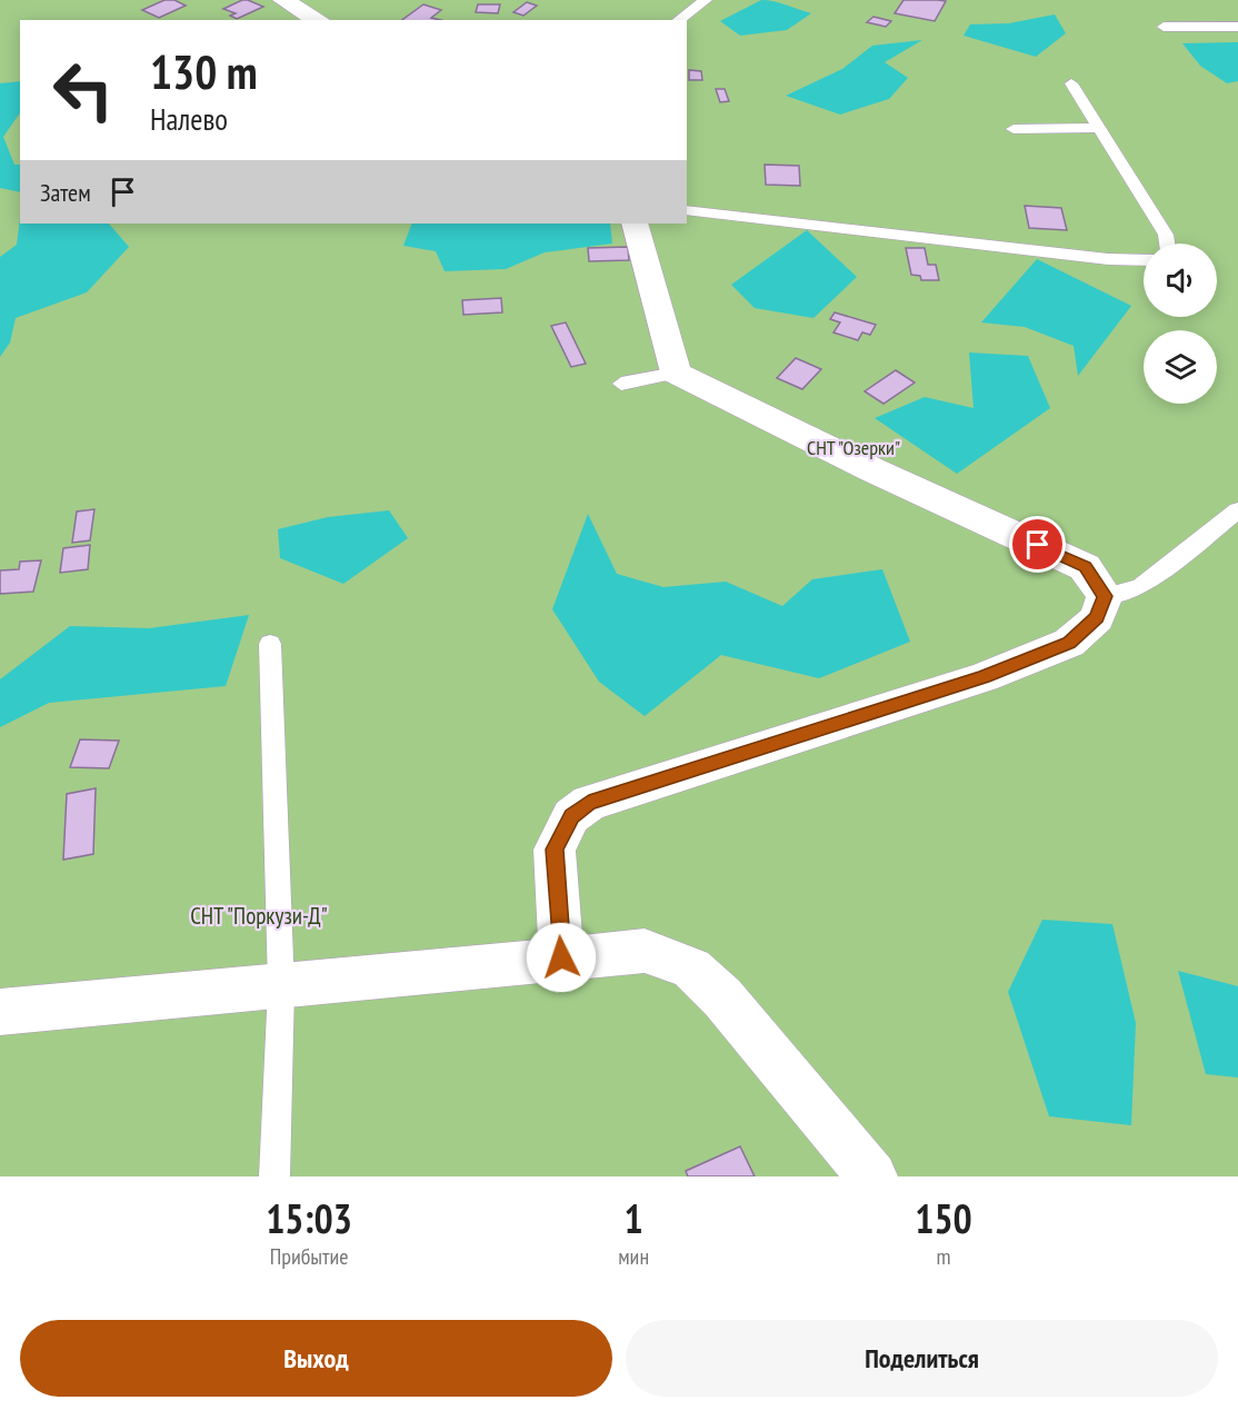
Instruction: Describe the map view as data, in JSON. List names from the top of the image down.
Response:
{
  "parks": ["СНТ \"Озерки\"", "СНТ \"Поркузи-Д\""],
  "page": {
    "turn": ["130 m", "Налево"],
    "then": "Затем",
    "eta": [
      "15:03",
      "Прибытие",
      "1",
      "мин",
      "150",
      "m"
    ],
    "buttons": ["Выход", "Поделиться"]
  }
}
